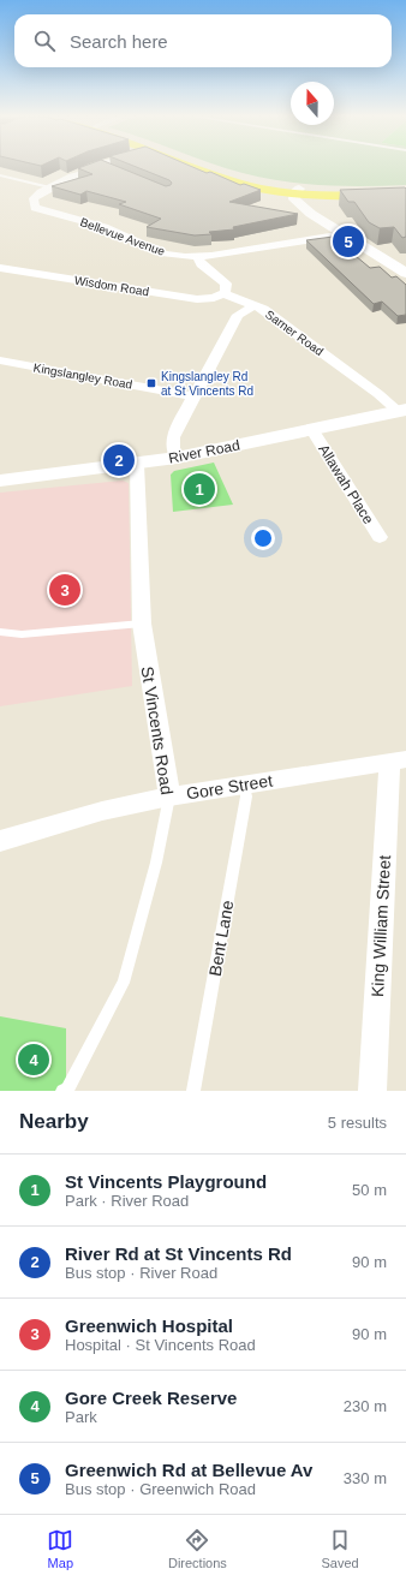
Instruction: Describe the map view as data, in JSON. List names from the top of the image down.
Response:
{
  "streets": {
    "main road": ["River Road"],
    "street": [
      "Bellevue Avenue",
      "Wisdom Road",
      "Sarner Road",
      "Kingslangley Road",
      "Allawah Place",
      "St Vincents Road",
      "Gore Street",
      "King William Street"
    ],
    "lane": ["Bent Lane"]
  },
  "crossings": [
    ["Wisdom Road", "Sarner Road"],
    ["Sarner Road", "River Road"],
    ["River Road", "Allawah Place"],
    ["River Road", "St Vincents Road"],
    ["St Vincents Road", "Gore Street"],
    ["Gore Street", "King William Street"],
    ["Gore Street", "Bent Lane"]
  ],
  "places": {
    "transit": ["Kingslangley Rd at St Vincents Rd"]
  },
  "north": "top",
  "page": {
    "search": "Search here",
    "pins": [
      "5",
      "2",
      "1",
      "3",
      "4"
    ],
    "heading": ["Nearby", "5 results"],
    "list": [
      {
        "mark": "1",
        "name": "St Vincents Playground",
        "note": "Park · River Road",
        "value": "50 m"
      },
      {
        "mark": "2",
        "name": "River Rd at St Vincents Rd",
        "note": "Bus stop · River Road",
        "value": "90 m"
      },
      {
        "mark": "3",
        "name": "Greenwich Hospital",
        "note": "Hospital · St Vincents Road",
        "value": "90 m"
      },
      {
        "mark": "4",
        "name": "Gore Creek Reserve",
        "note": "Park",
        "value": "230 m"
      },
      {
        "mark": "5",
        "name": "Greenwich Rd at Bellevue Av",
        "note": "Bus stop · Greenwich Road",
        "value": "330 m"
      }
    ],
    "nav": ["Map", "Directions", "Saved"]
  }
}
